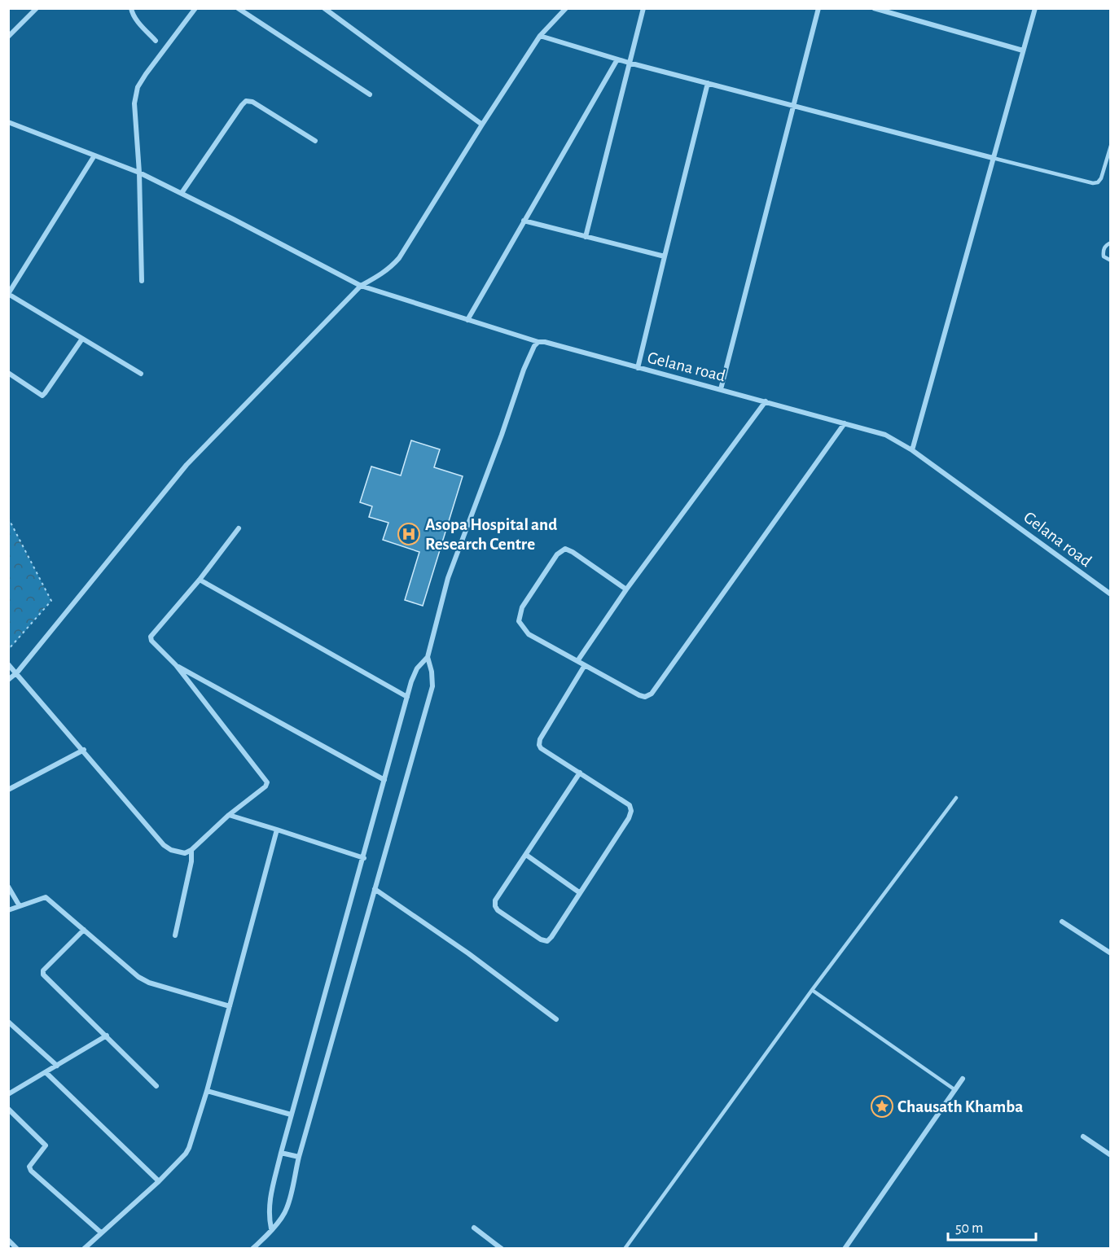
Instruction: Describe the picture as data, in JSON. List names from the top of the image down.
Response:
{
  "streets": {
    "street": ["Gelana road"]
  },
  "places": {
    "hospital": ["Asopa Hospital and Research Centre"],
    "place": ["Chausath Khamba"]
  },
  "scale_bar": "50 m"
}
